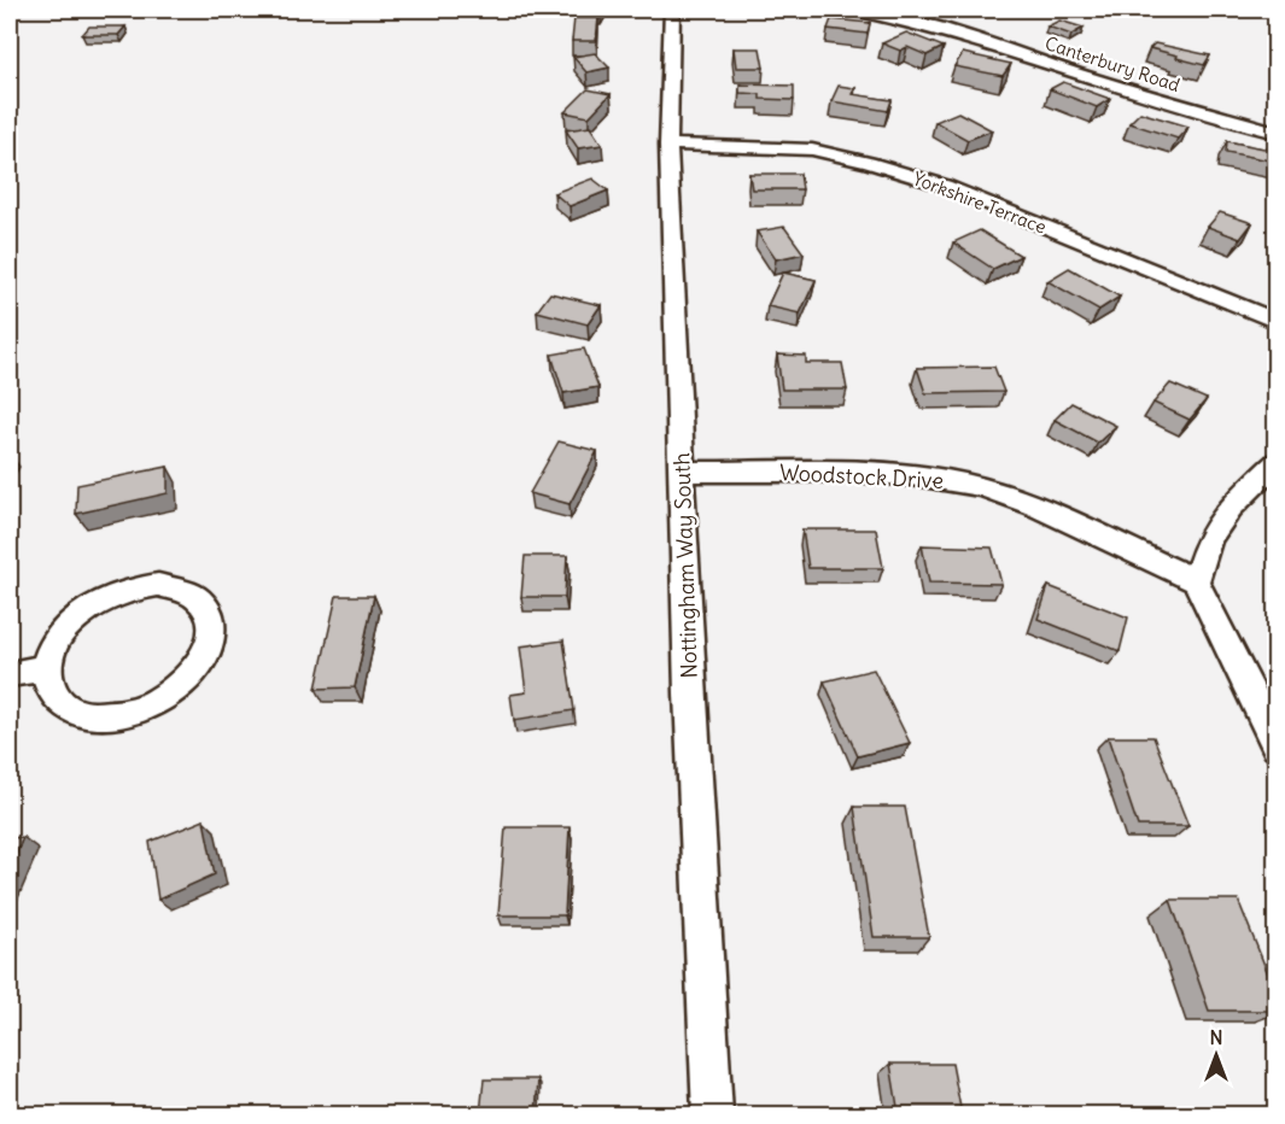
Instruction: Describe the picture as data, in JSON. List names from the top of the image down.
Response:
{
  "streets": {
    "street": [
      "Canterbury Road",
      "Yorkshire Terrace",
      "Woodstock Drive",
      "Nottingham Way South"
    ]
  },
  "crossings": [
    ["Yorkshire Terrace", "Nottingham Way South"],
    ["Woodstock Drive", "Nottingham Way South"]
  ],
  "north": "top"
}
